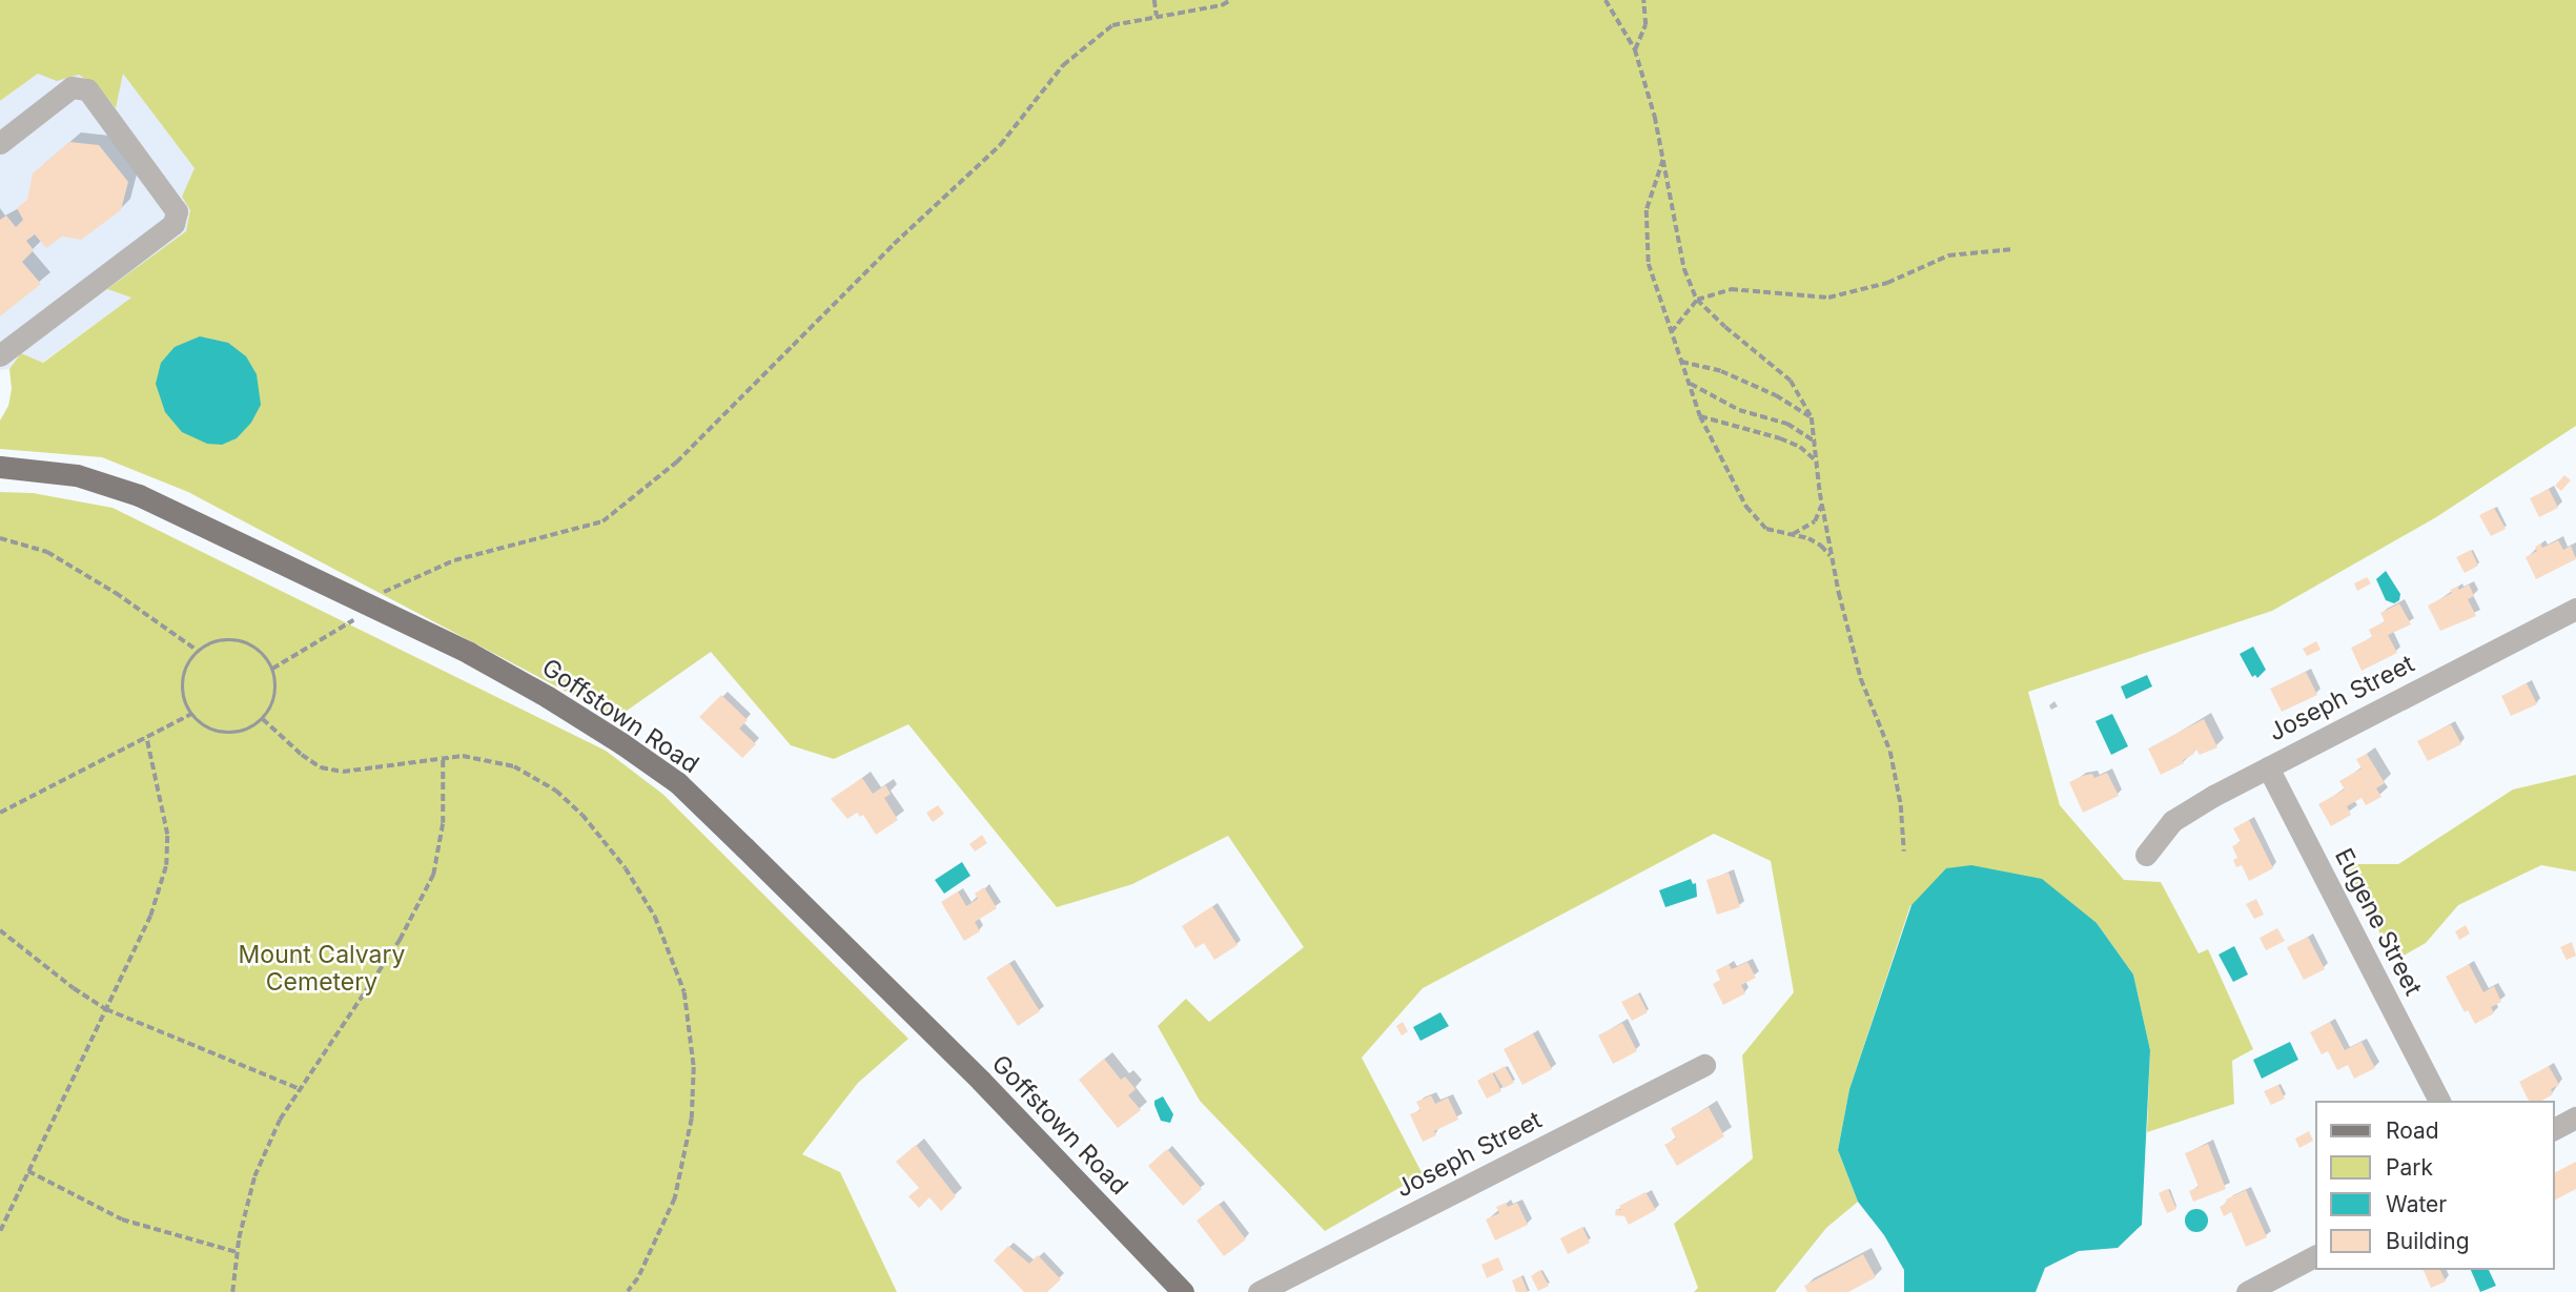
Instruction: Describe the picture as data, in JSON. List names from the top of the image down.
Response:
{
  "streets": {
    "main road": ["Goffstown Road"],
    "street": ["Joseph Street", "Eugene Street"]
  },
  "crossings": [
    ["Joseph Street", "Eugene Street"]
  ],
  "parks": ["Mount Calvary Cemetery"],
  "legend": [
    "Road",
    "Park",
    "Water",
    "Building"
  ]
}
